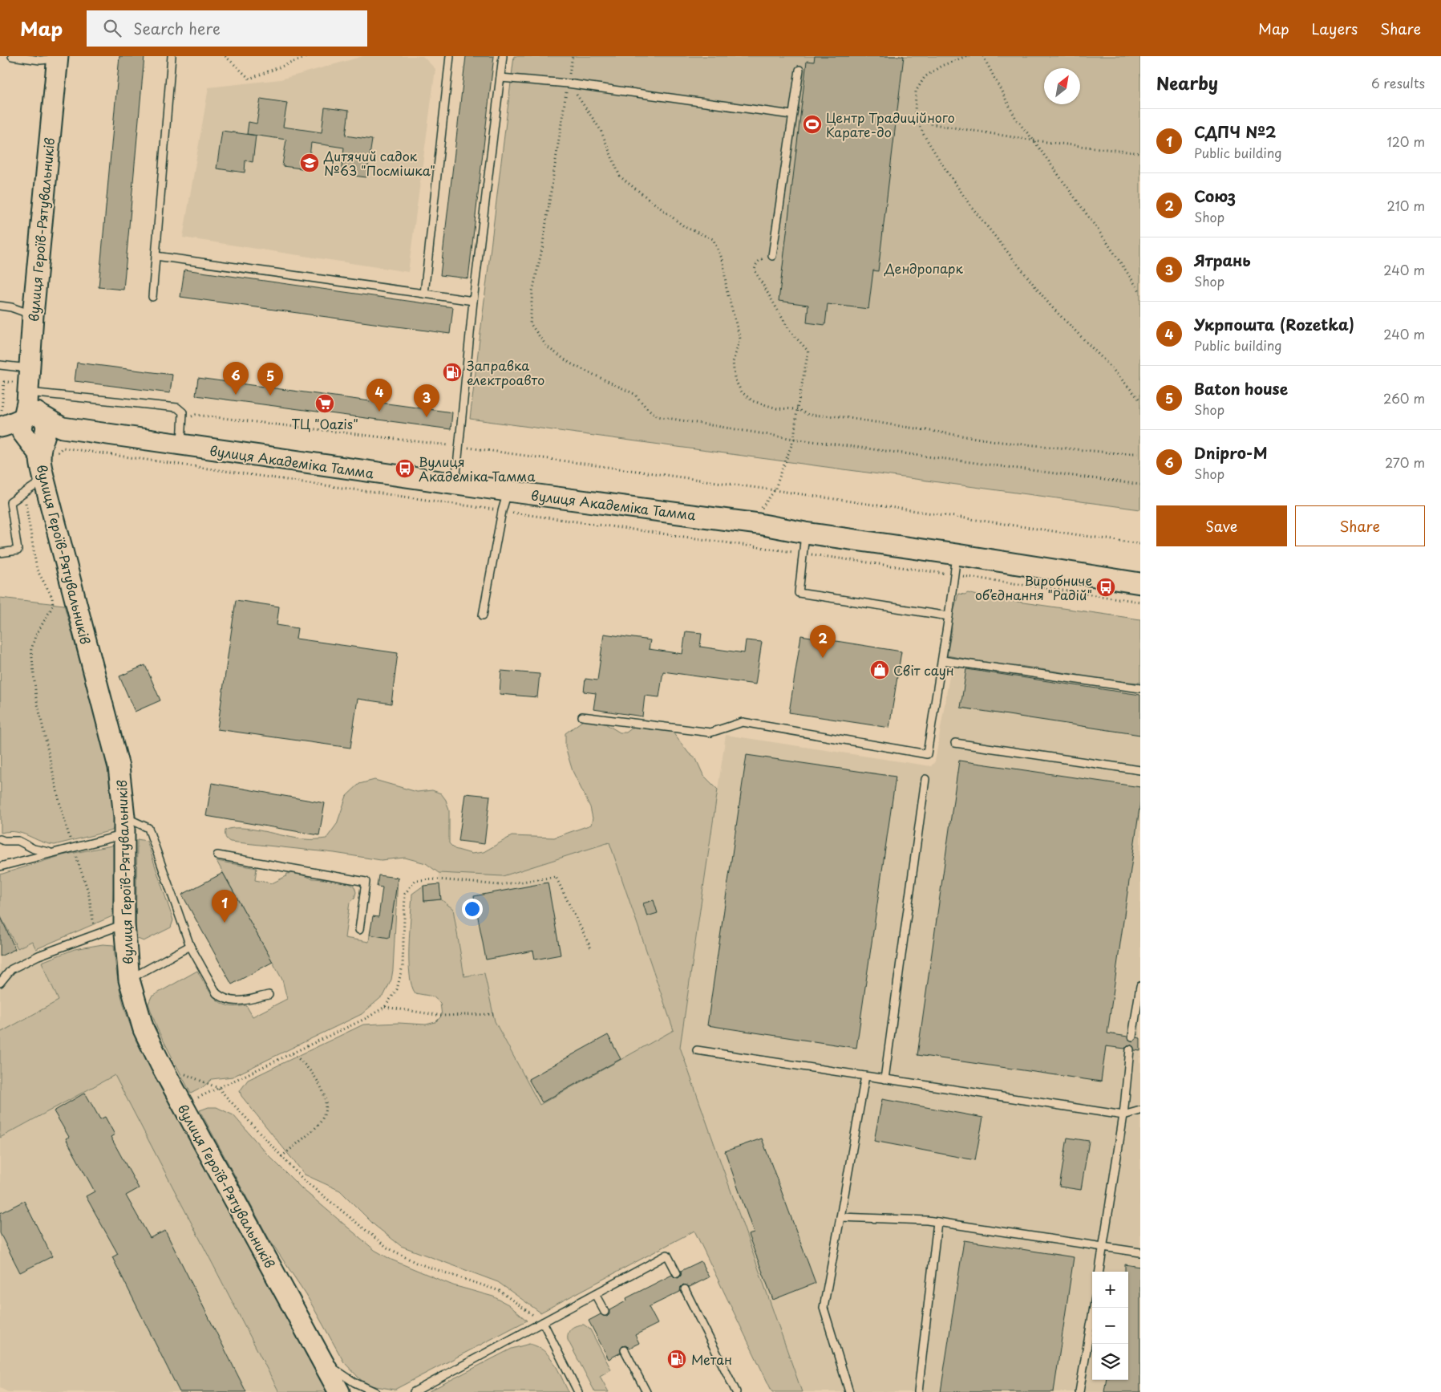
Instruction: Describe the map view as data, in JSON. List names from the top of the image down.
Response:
{
  "streets": {
    "main road": ["вулиця Героїв-Рятувальників", "вулиця Академіка Тамма"]
  },
  "crossings": [
    ["вулиця Героїв-Рятувальників", "вулиця Академіка Тамма"]
  ],
  "parks": ["Дендропарк"],
  "places": {
    "sports": ["Центр Традиційного Карате-до"],
    "school or university": ["Дитячий садок №63 \"Посмішка\""],
    "fuel station": ["Заправка електроавто", "Метан"],
    "supermarket": ["ТЦ \"Oazis\""],
    "bus stop": ["Вулиця Академіка Тамма", "Виробниче об’єднання \"Радій\""],
    "shop": ["Світ саун"]
  },
  "north": "top right",
  "page": {
    "header": "Map",
    "search": "Search here",
    "nav": ["Map", "Layers", "Share"],
    "heading": ["Nearby", "6 results"],
    "list": [
      {
        "mark": "1",
        "name": "СДПЧ №2",
        "note": "Public building",
        "value": "120 m"
      },
      {
        "mark": "2",
        "name": "Союз",
        "note": "Shop",
        "value": "210 m"
      },
      {
        "mark": "3",
        "name": "Ятрань",
        "note": "Shop",
        "value": "240 m"
      },
      {
        "mark": "4",
        "name": "Укрпошта (Rozetka)",
        "note": "Public building",
        "value": "240 m"
      },
      {
        "mark": "5",
        "name": "Baton house",
        "note": "Shop",
        "value": "260 m"
      },
      {
        "mark": "6",
        "name": "Dnipro-M",
        "note": "Shop",
        "value": "270 m"
      }
    ],
    "pins": [
      "6",
      "5",
      "4",
      "3",
      "2",
      "1"
    ],
    "buttons": ["Save", "Share"],
    "map_buttons": ["+", "−"]
  }
}
